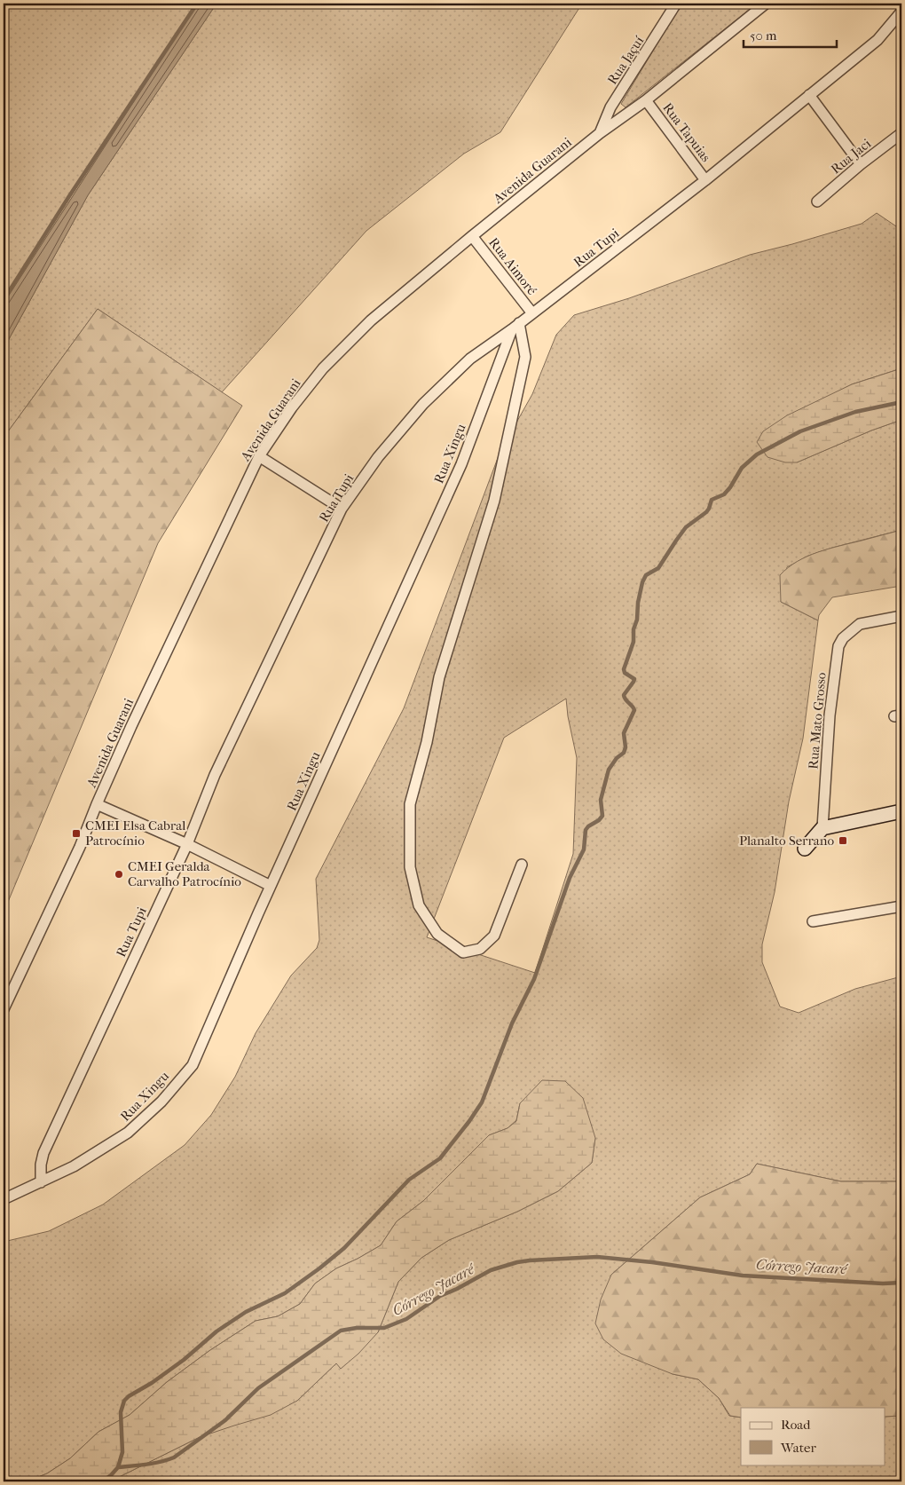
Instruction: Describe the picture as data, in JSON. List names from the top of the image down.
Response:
{
  "streets": {
    "street": [
      "Rua Jaçuí",
      "Rua Tapuias",
      "Rua Jaci",
      "Avenida Guarani",
      "Rua Tupi",
      "Rua Aimoré",
      "Rua Xingu",
      "Rua Mato Grosso"
    ]
  },
  "crossings": [
    ["Rua Jaçuí", "Avenida Guarani"],
    ["Rua Tapuias", "Avenida Guarani"],
    ["Rua Tapuias", "Rua Tupi"],
    ["Avenida Guarani", "Rua Aimoré"],
    ["Rua Tupi", "Rua Aimoré"],
    ["Rua Tupi", "Rua Xingu"]
  ],
  "water": ["Córrego Jacaré"],
  "places": {
    "transit": ["CMEI Elsa Cabral Patrocínio", "Planalto Serrano"],
    "other": ["CMEI Geralda Carvalho Patrocínio"]
  },
  "legend": ["Road", "Water"],
  "scale_bar": "50 m"
}
